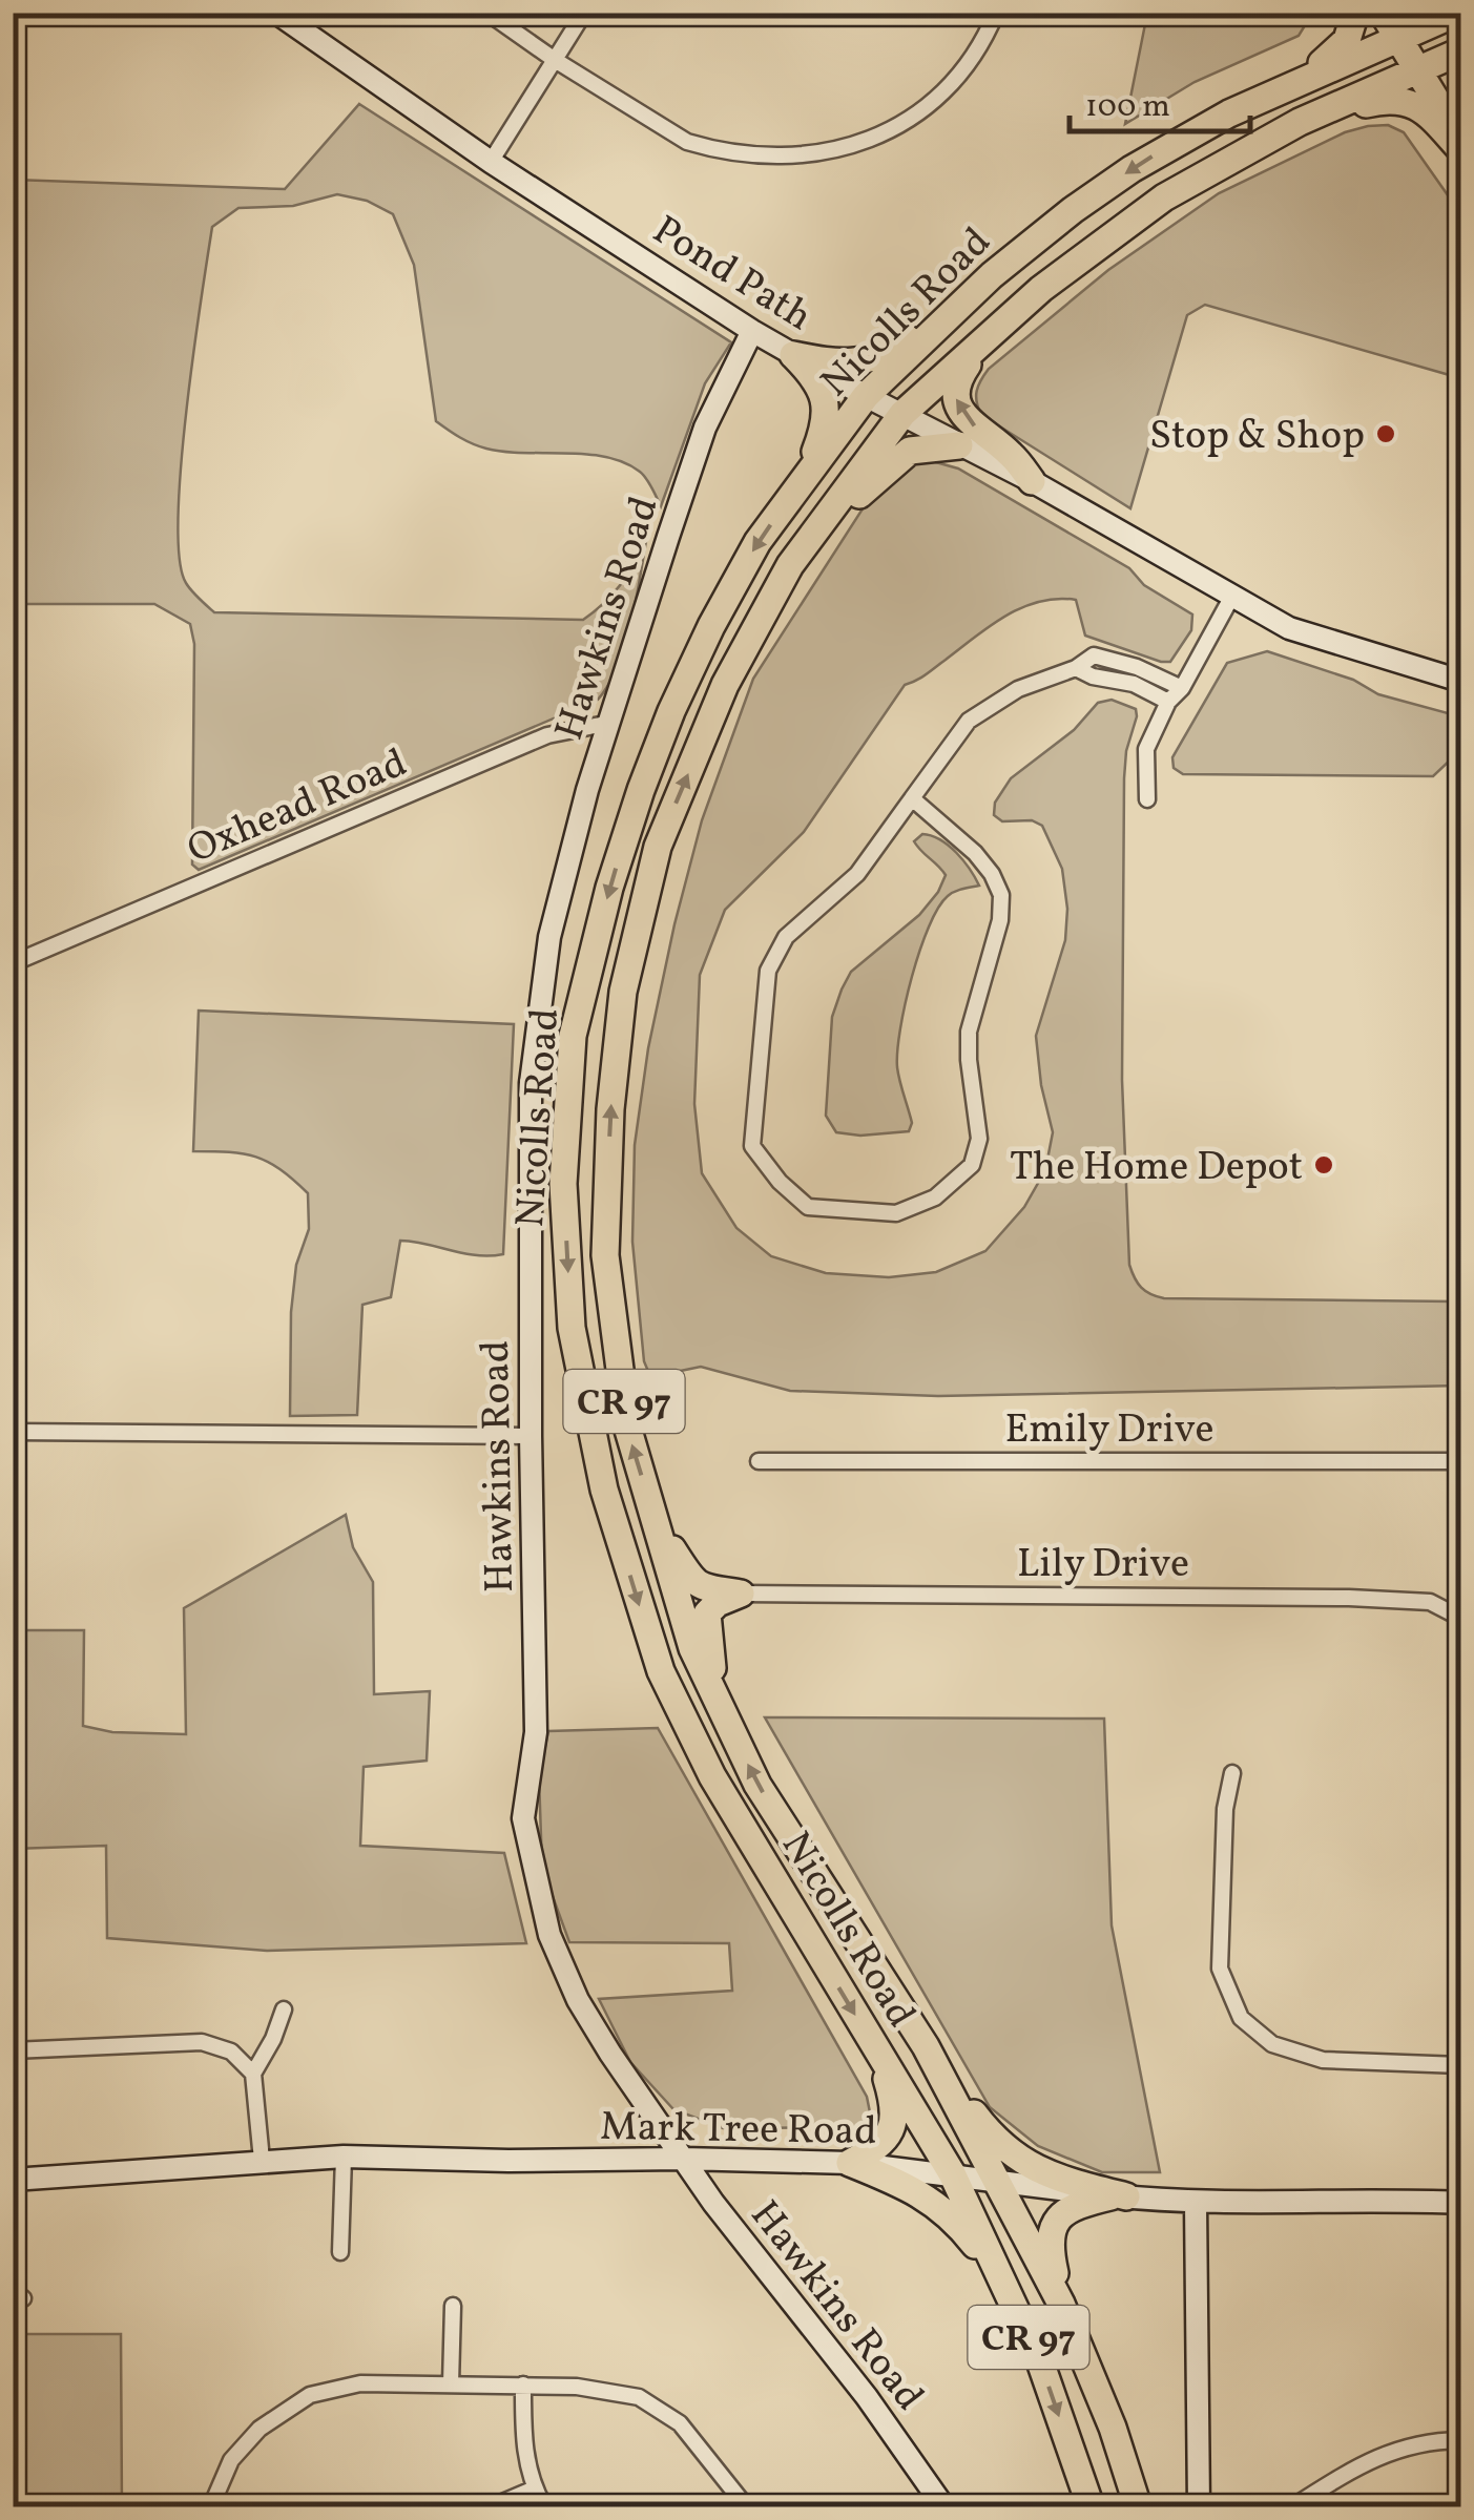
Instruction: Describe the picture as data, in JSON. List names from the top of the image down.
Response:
{
  "streets": {
    "highway": ["Nicolls Road", "CR 97"],
    "street": [
      "Pond Path",
      "Hawkins Road",
      "Oxhead Road",
      "Emily Drive",
      "Lily Drive",
      "Mark Tree Road"
    ]
  },
  "crossings": [
    ["Pond Path", "Nicolls Road"],
    ["Pond Path", "Hawkins Road"],
    ["Nicolls Road", "Mark Tree Road"],
    ["Hawkins Road", "Oxhead Road"],
    ["Hawkins Road", "Mark Tree Road"]
  ],
  "places": ["Stop & Shop", "The Home Depot"],
  "scale_bar": "100 m"
}
